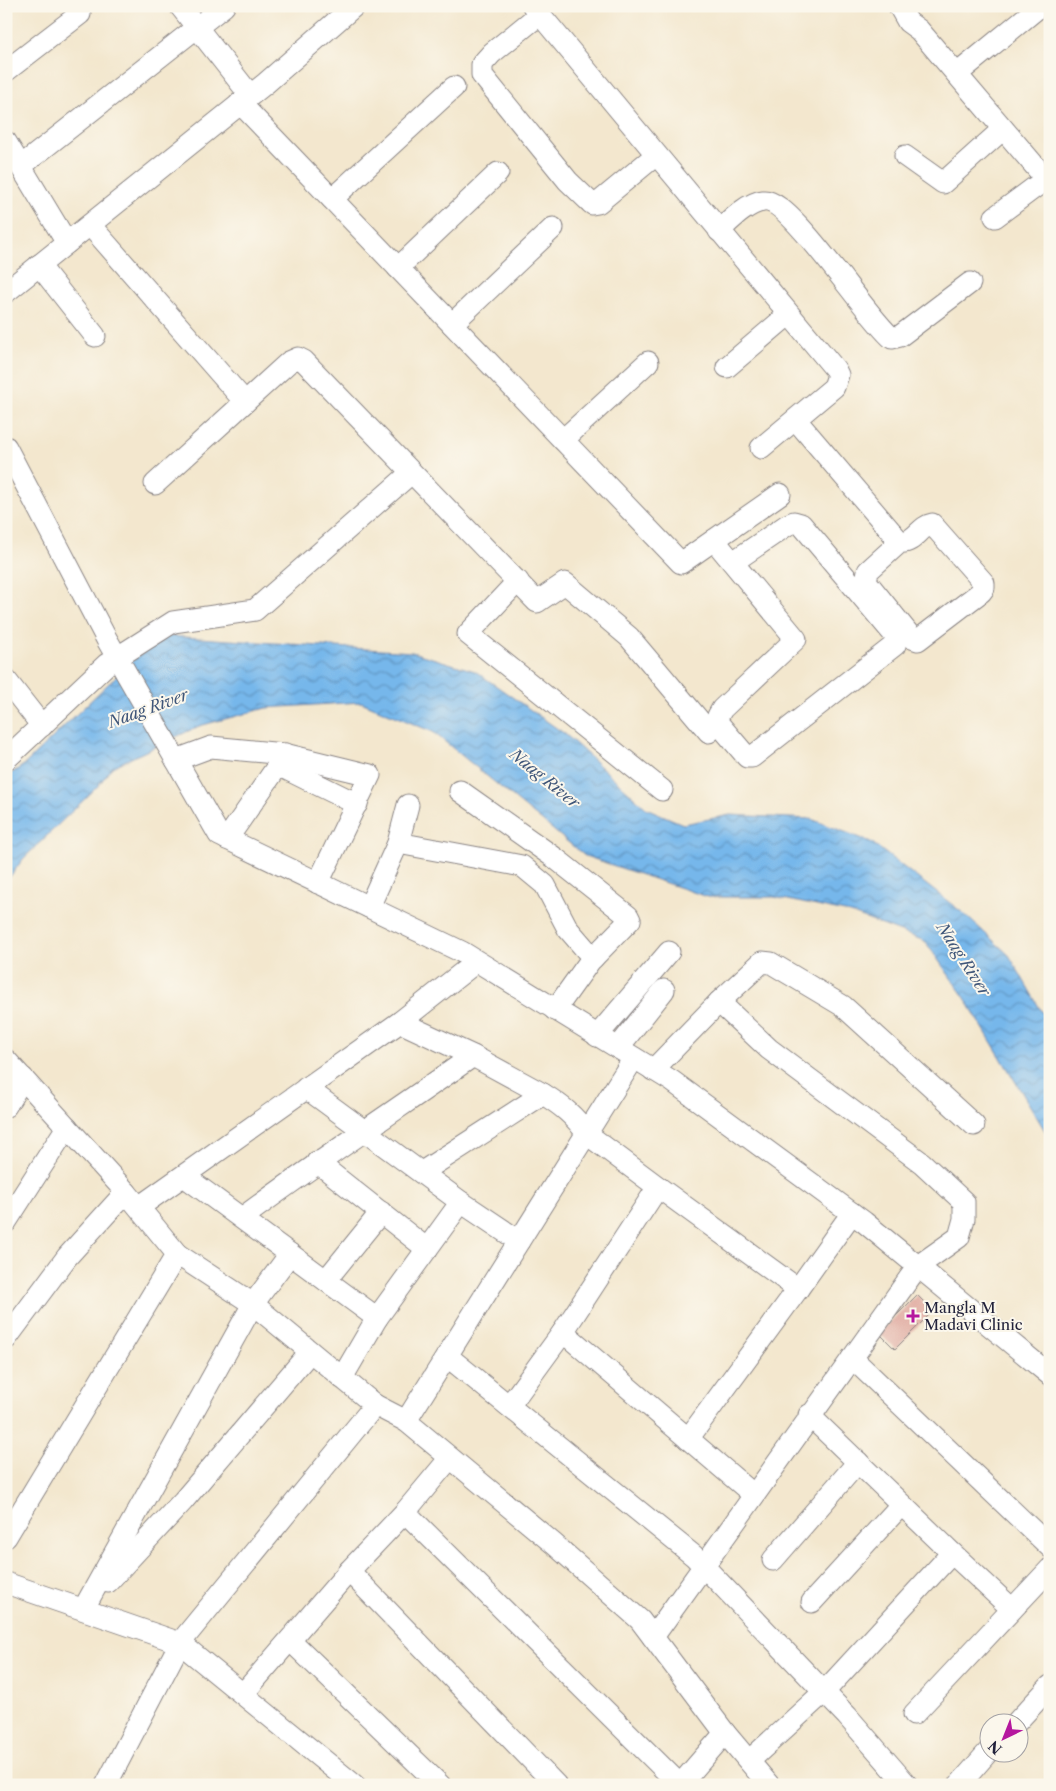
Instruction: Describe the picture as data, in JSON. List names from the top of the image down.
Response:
{
  "water": ["Naag River"],
  "places": {
    "health": ["Mangla M Madavi Clinic"]
  },
  "north": "bottom left"
}
